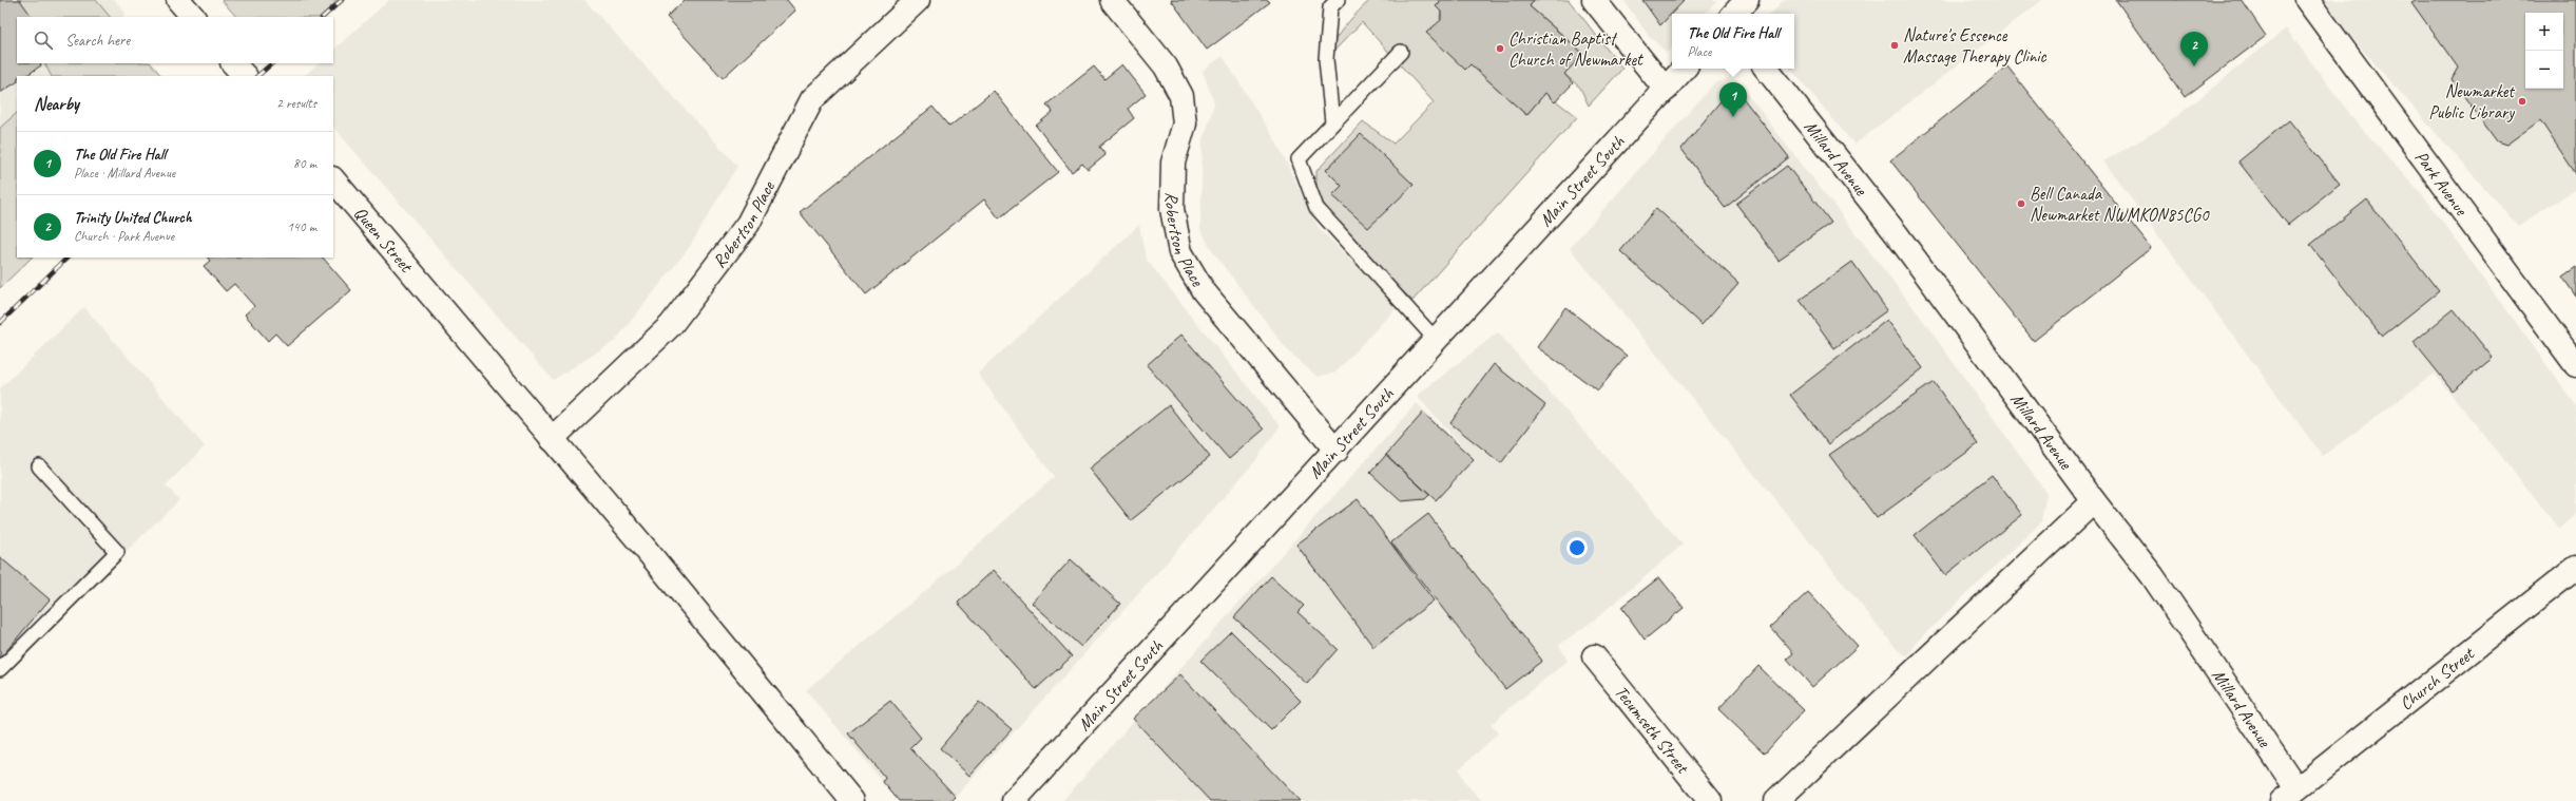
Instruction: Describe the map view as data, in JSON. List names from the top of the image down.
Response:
{
  "streets": {
    "street": [
      "Millard Avenue",
      "Main Street South",
      "Park Avenue",
      "Robertson Place",
      "Queen Street",
      "Church Street",
      "Tecumseth Street"
    ]
  },
  "crossings": [
    ["Millard Avenue", "Church Street"],
    ["Main Street South", "Robertson Place"],
    ["Robertson Place", "Queen Street"]
  ],
  "places": [
    "Nature's Essence Massage Therapy Clinic",
    "Christian Baptist Church of Newmarket",
    "Newmarket Public Library",
    "Bell Canada Newmarket NWMKON85CG0"
  ],
  "page": {
    "map_buttons": ["+", "−"],
    "popup": ["The Old Fire Hall", "Place"],
    "search": "Search here",
    "pins": ["2", "1"],
    "heading": ["Nearby", "2 results"],
    "list": [
      {
        "mark": "1",
        "name": "The Old Fire Hall",
        "note": "Place · Millard Avenue",
        "value": "80 m"
      },
      {
        "mark": "2",
        "name": "Trinity United Church",
        "note": "Church · Park Avenue",
        "value": "140 m"
      }
    ]
  }
}
